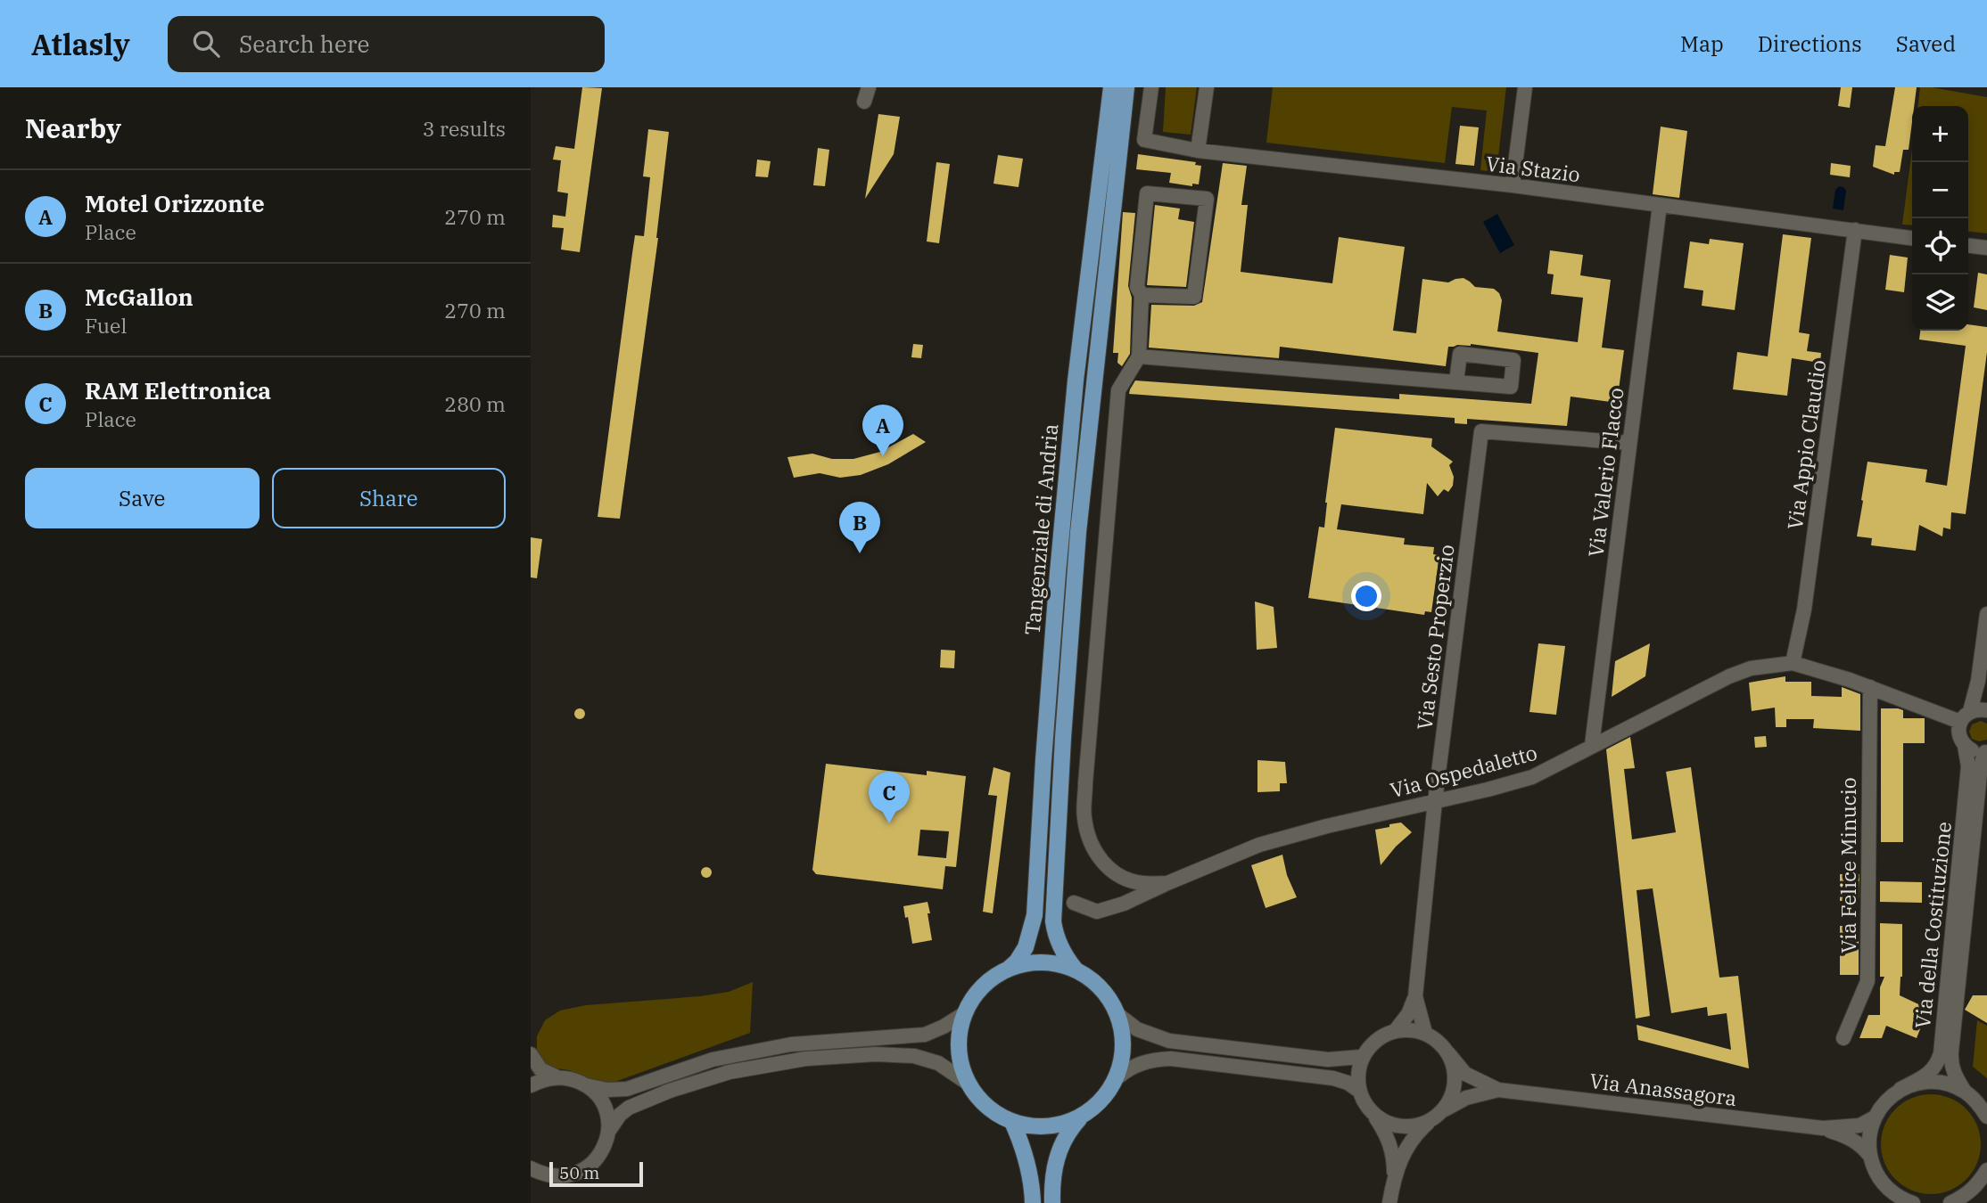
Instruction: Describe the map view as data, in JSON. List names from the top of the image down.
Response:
{
  "streets": {
    "main road": ["Tangenziale di Andria"],
    "street": [
      "Via Stazio",
      "Via Appio Claudio",
      "Via Valerio Flacco",
      "Via Sesto Properzio",
      "Via Ospedaletto",
      "Via Felice Minucio",
      "Via della Costituzione",
      "Via Anassagora"
    ]
  },
  "crossings": [
    ["Via Stazio", "Via Appio Claudio"],
    ["Via Stazio", "Via Valerio Flacco"],
    ["Via Appio Claudio", "Via Ospedaletto"],
    ["Via Valerio Flacco", "Via Sesto Properzio"],
    ["Via Valerio Flacco", "Via Ospedaletto"],
    ["Via Sesto Properzio", "Via Ospedaletto"],
    ["Via Sesto Properzio", "Via Anassagora"],
    ["Via Ospedaletto", "Via Felice Minucio"],
    ["Via Ospedaletto", "Via della Costituzione"],
    ["Via della Costituzione", "Via Anassagora"]
  ],
  "scale_bar": "50 m",
  "page": {
    "header": "Atlasly",
    "search": "Search here",
    "nav": ["Map", "Directions", "Saved"],
    "heading": ["Nearby", "3 results"],
    "map_buttons": ["+", "−"],
    "list": [
      {
        "mark": "A",
        "name": "Motel Orizzonte",
        "note": "Place",
        "value": "270 m"
      },
      {
        "mark": "B",
        "name": "McGallon",
        "note": "Fuel",
        "value": "270 m"
      },
      {
        "mark": "C",
        "name": "RAM Elettronica",
        "note": "Place",
        "value": "280 m"
      }
    ],
    "pins": ["A", "B", "C"],
    "buttons": ["Save", "Share"],
    "scale": "50 m"
  }
}
